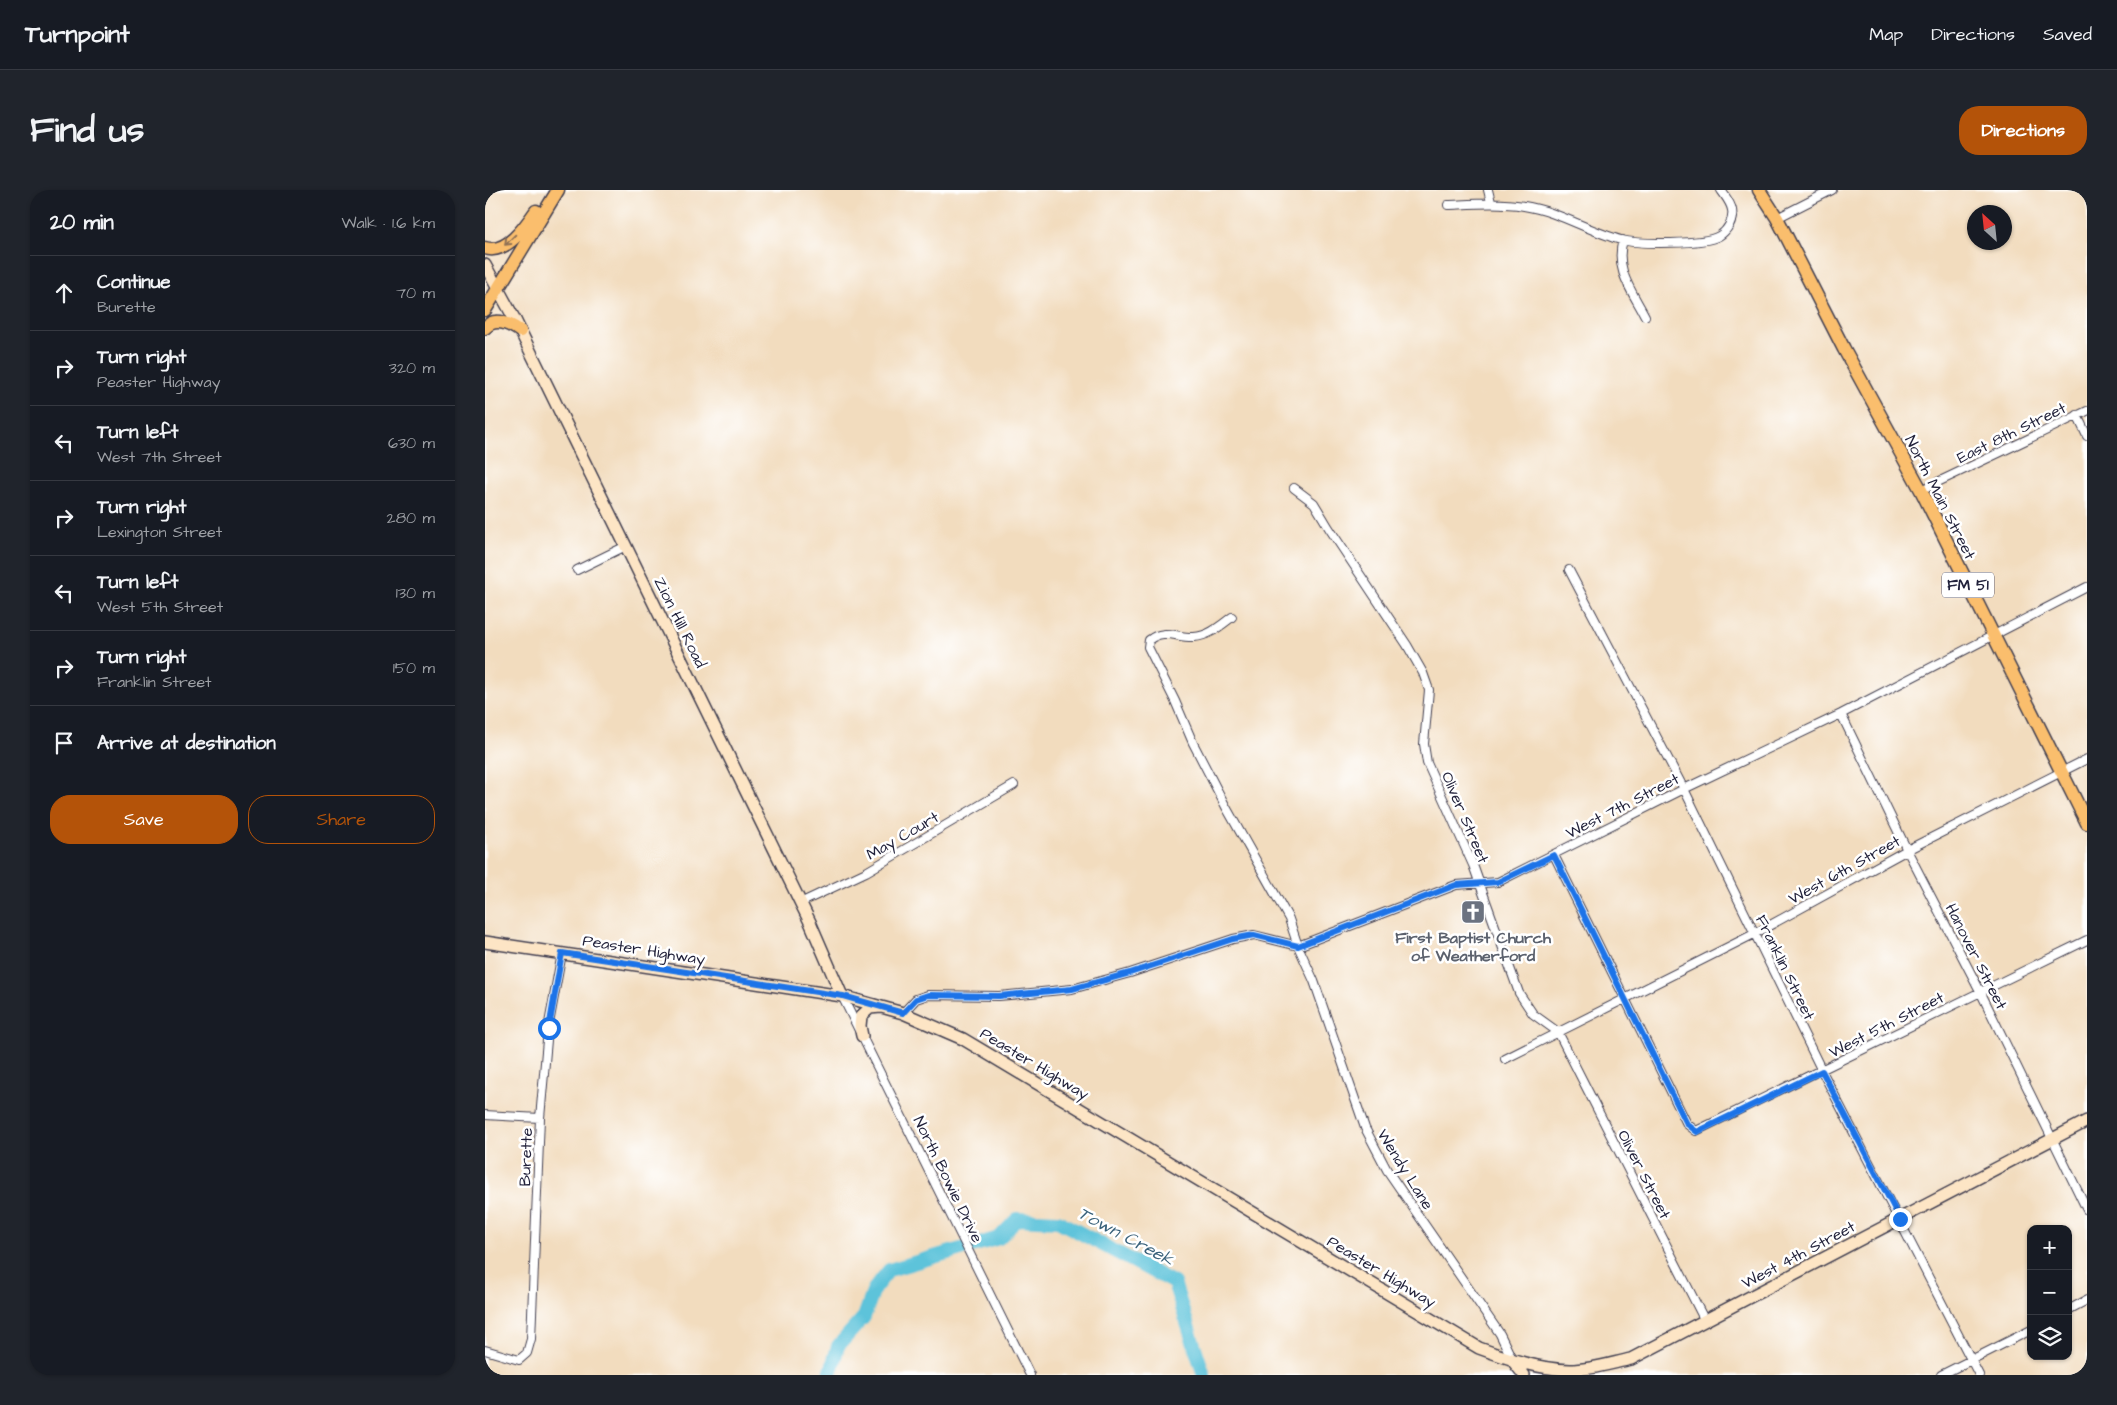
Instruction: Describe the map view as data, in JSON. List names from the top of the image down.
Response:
{
  "streets": {
    "main road": [
      "North Main Street",
      "FM 51",
      "Zion Hill Road",
      "Peaster Highway",
      "West 4th Street"
    ],
    "street": [
      "East 8th Street",
      "West 7th Street",
      "Oliver Street",
      "May Court",
      "West 6th Street",
      "Hanover Street",
      "Franklin Street",
      "West 5th Street",
      "Burette",
      "Wendy Lane",
      "North Bowie Drive"
    ]
  },
  "crossings": [
    ["East 8th Street", "North Main Street"],
    ["North Main Street", "FM 51"],
    ["North Main Street", "West 7th Street"],
    ["North Main Street", "West 6th Street"],
    ["Zion Hill Road", "May Court"],
    ["Zion Hill Road", "Peaster Highway"],
    ["Zion Hill Road", "North Bowie Drive"],
    ["West 7th Street", "Oliver Street"],
    ["West 7th Street", "Hanover Street"],
    ["West 7th Street", "Franklin Street"],
    ["West 7th Street", "Wendy Lane"],
    ["Oliver Street", "West 6th Street"],
    ["Oliver Street", "West 4th Street"],
    ["West 6th Street", "Hanover Street"],
    ["West 6th Street", "Franklin Street"],
    ["West 6th Street", "West 5th Street"],
    ["Peaster Highway", "Burette"],
    ["Peaster Highway", "Wendy Lane"],
    ["Peaster Highway", "North Bowie Drive"],
    ["Peaster Highway", "West 4th Street"],
    ["Hanover Street", "West 5th Street"],
    ["Hanover Street", "West 4th Street"],
    ["Franklin Street", "West 5th Street"],
    ["Franklin Street", "West 4th Street"],
    ["Wendy Lane", "West 4th Street"]
  ],
  "water": ["Town Creek"],
  "places": {
    "church": ["First Baptist Church of Weatherford"]
  },
  "north": "top left",
  "page": {
    "header": "Turnpoint",
    "nav": ["Map", "Directions", "Saved"],
    "title": "Find us",
    "buttons": [
      "Directions",
      ["Save", "Share"]
    ],
    "heading": ["20 min", "Walk · 1.6 km"],
    "list": [
      ["Continue", "Burette", "70 m"],
      ["Turn right", "Peaster Highway", "320 m"],
      ["Turn left", "West 7th Street", "630 m"],
      ["Turn right", "Lexington Street", "280 m"],
      ["Turn left", "West 5th Street", "130 m"],
      ["Turn right", "Franklin Street", "150 m"],
      "Arrive at destination"
    ],
    "map_buttons": ["+", "−"]
  }
}
